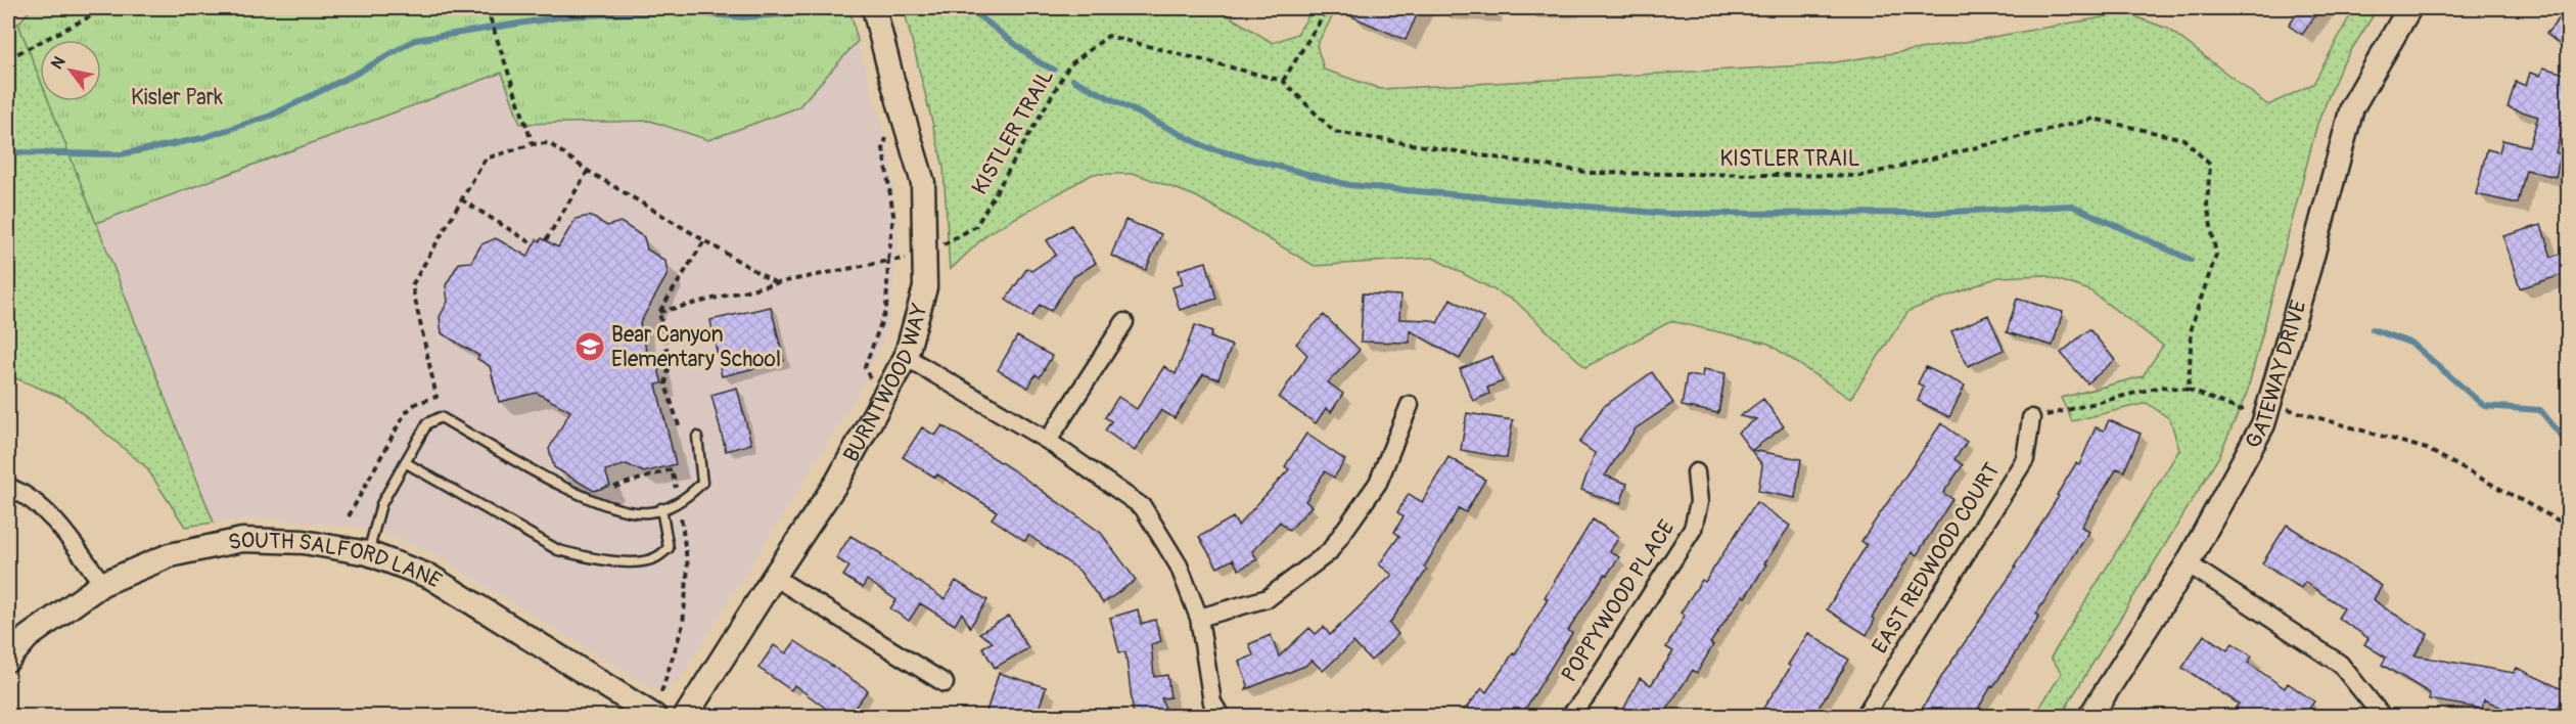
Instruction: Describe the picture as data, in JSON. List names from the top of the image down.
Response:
{
  "streets": {
    "street": [
      "GATEWAY DRIVE",
      "BURNTWOOD WAY",
      "EAST REDWOOD COURT",
      "SOUTH SALFORD LANE",
      "POPPYWOOD PLACE"
    ],
    "path": ["KISTLER TRAIL"]
  },
  "crossings": [
    ["KISTLER TRAIL", "BURNTWOOD WAY"]
  ],
  "parks": ["Kisler Park"],
  "places": {
    "school or university": ["Bear Canyon Elementary School"]
  },
  "north": "top left"
}
